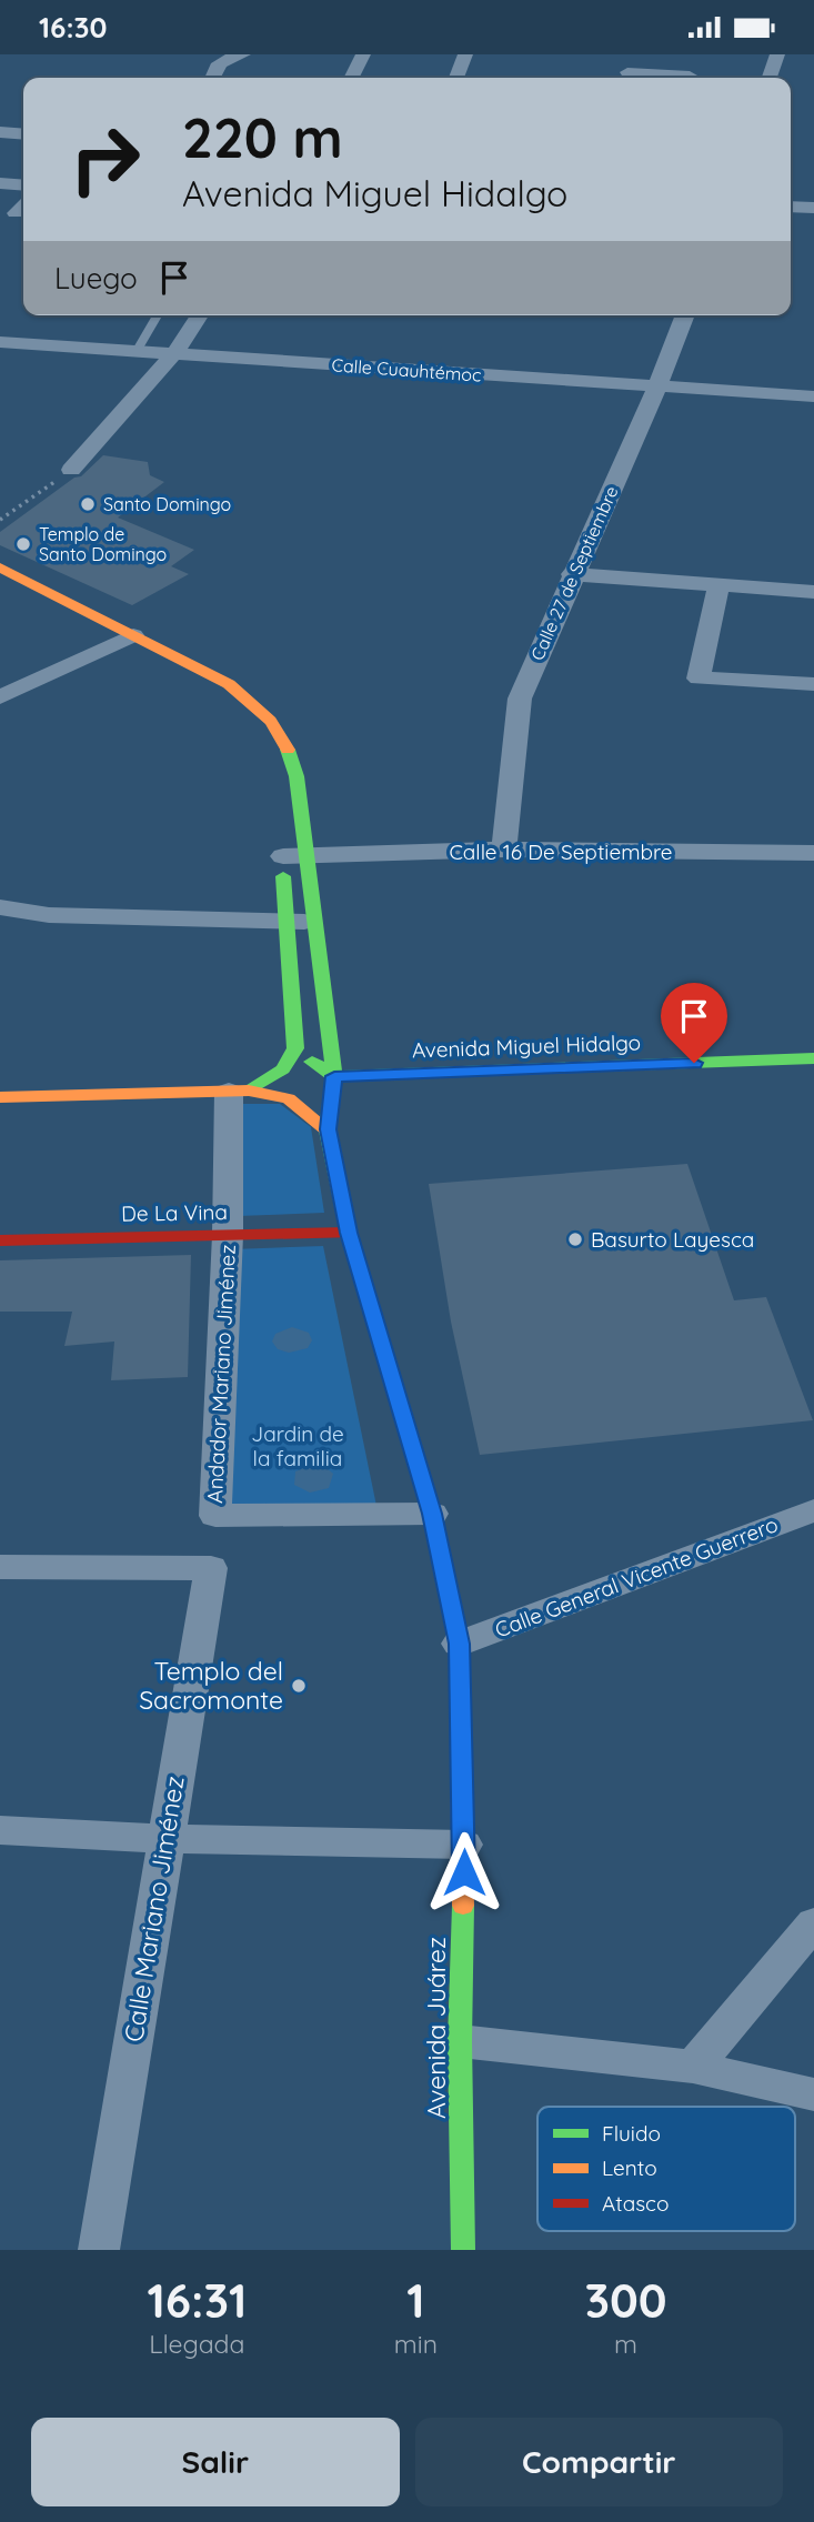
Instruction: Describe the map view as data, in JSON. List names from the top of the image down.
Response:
{
  "streets": {
    "main road": ["Avenida Miguel Hidalgo", "De La Vina", "Avenida Juárez"],
    "street": [
      "Calle Cuauhtémoc",
      "Calle 27 de Septiembre",
      "Calle 16 De Septiembre",
      "Andador Mariano Jiménez",
      "Calle General Vicente Guerrero",
      "Calle Mariano Jiménez"
    ]
  },
  "crossings": [
    ["Calle Cuauhtémoc", "Calle 27 de Septiembre"],
    ["Calle 27 de Septiembre", "Calle 16 De Septiembre"],
    ["Calle 16 De Septiembre", "Avenida Juárez"],
    ["Avenida Miguel Hidalgo", "Avenida Juárez"],
    ["De La Vina", "Andador Mariano Jiménez"],
    ["De La Vina", "Avenida Juárez"],
    ["Andador Mariano Jiménez", "Avenida Juárez"],
    ["Calle General Vicente Guerrero", "Avenida Juárez"]
  ],
  "parks": ["Jardin de la familia"],
  "places": [
    "Santo Domingo",
    "Templo de Santo Domingo",
    "Basurto Layesca",
    "Templo del Sacromonte"
  ],
  "legend": ["Fluido", "Lento", "Atasco"],
  "page": {
    "status": "16:30",
    "turn": ["220 m", "Avenida Miguel Hidalgo"],
    "then": "Luego",
    "eta": [
      "16:31",
      "Llegada",
      "1",
      "min",
      "300",
      "m"
    ],
    "buttons": ["Salir", "Compartir"]
  }
}
